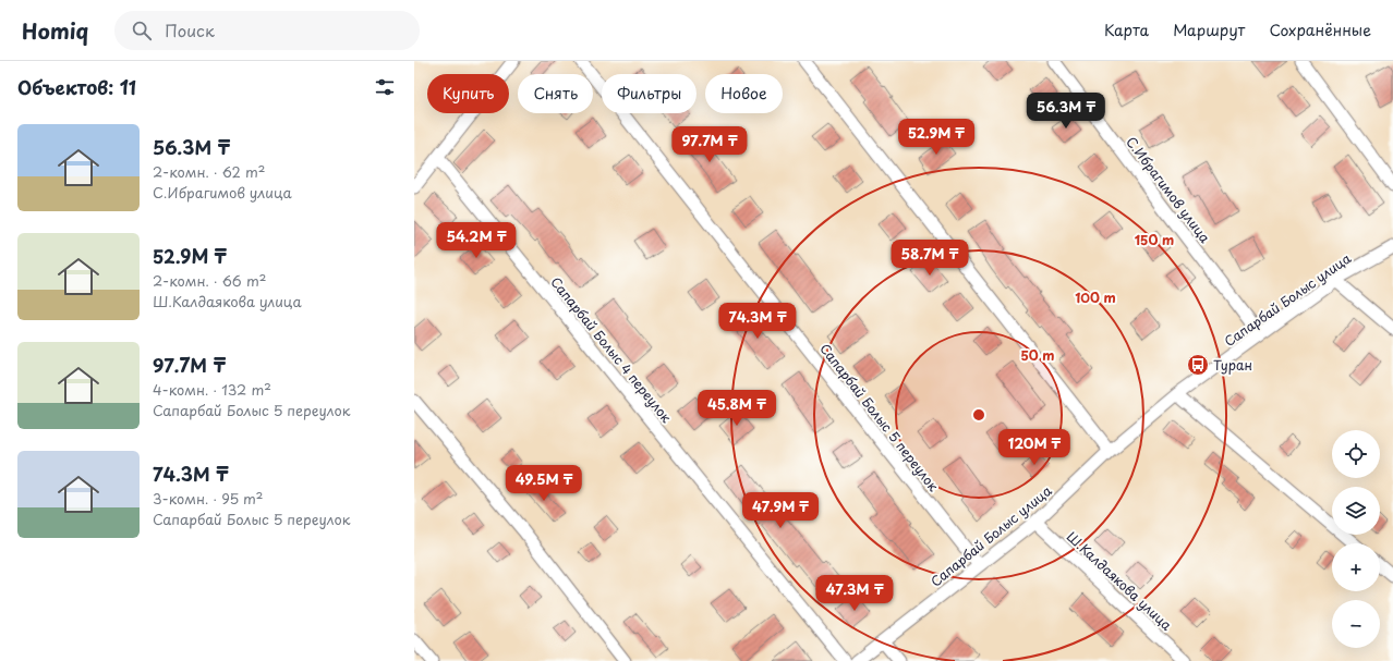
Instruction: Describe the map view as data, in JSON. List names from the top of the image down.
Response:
{
  "streets": {
    "street": [
      "С.Ибрагимов улица",
      "Сапарбай Болыс улица",
      "Сапарбай Болыс 4 переулок",
      "Сапарбай Болыс 5 переулок",
      "Ш.Калдаякова улица"
    ]
  },
  "crossings": [
    ["С.Ибрагимов улица", "Сапарбай Болыс улица"],
    ["Сапарбай Болыс улица", "Сапарбай Болыс 5 переулок"],
    ["Сапарбай Болыс улица", "Ш.Калдаякова улица"]
  ],
  "places": {
    "bus stop": ["Туран"]
  },
  "page": {
    "header": "Homiq",
    "search": "Поиск",
    "nav": ["Карта", "Маршрут", "Сохранённые"],
    "heading": "Объектов: 11",
    "chip": [
      "Купить",
      "Снять",
      "Фильтры",
      "Новое"
    ],
    "price": [
      "56.3M ₸",
      "52.9M ₸",
      "97.7M ₸",
      "54.2M ₸",
      "58.7M ₸",
      "74.3M ₸",
      "45.8M ₸",
      "120M ₸",
      "49.5M ₸",
      "47.9M ₸",
      "47.3M ₸"
    ],
    "list": [
      {
        "name": "56.3M ₸",
        "note": "2-комн. · 62 m² · С.Ибрагимов улица"
      },
      {
        "name": "52.9M ₸",
        "note": "2-комн. · 66 m² · Ш.Калдаякова улица"
      },
      {
        "name": "97.7M ₸",
        "note": "4-комн. · 132 m² · Сапарбай Болыс 5 переулок"
      },
      {
        "name": "74.3M ₸",
        "note": "3-комн. · 95 m² · Сапарбай Болыс 5 переулок"
      }
    ],
    "map_buttons": ["+", "−"]
  },
  "rings": ["150 m", "100 m", "50 m"]
}
